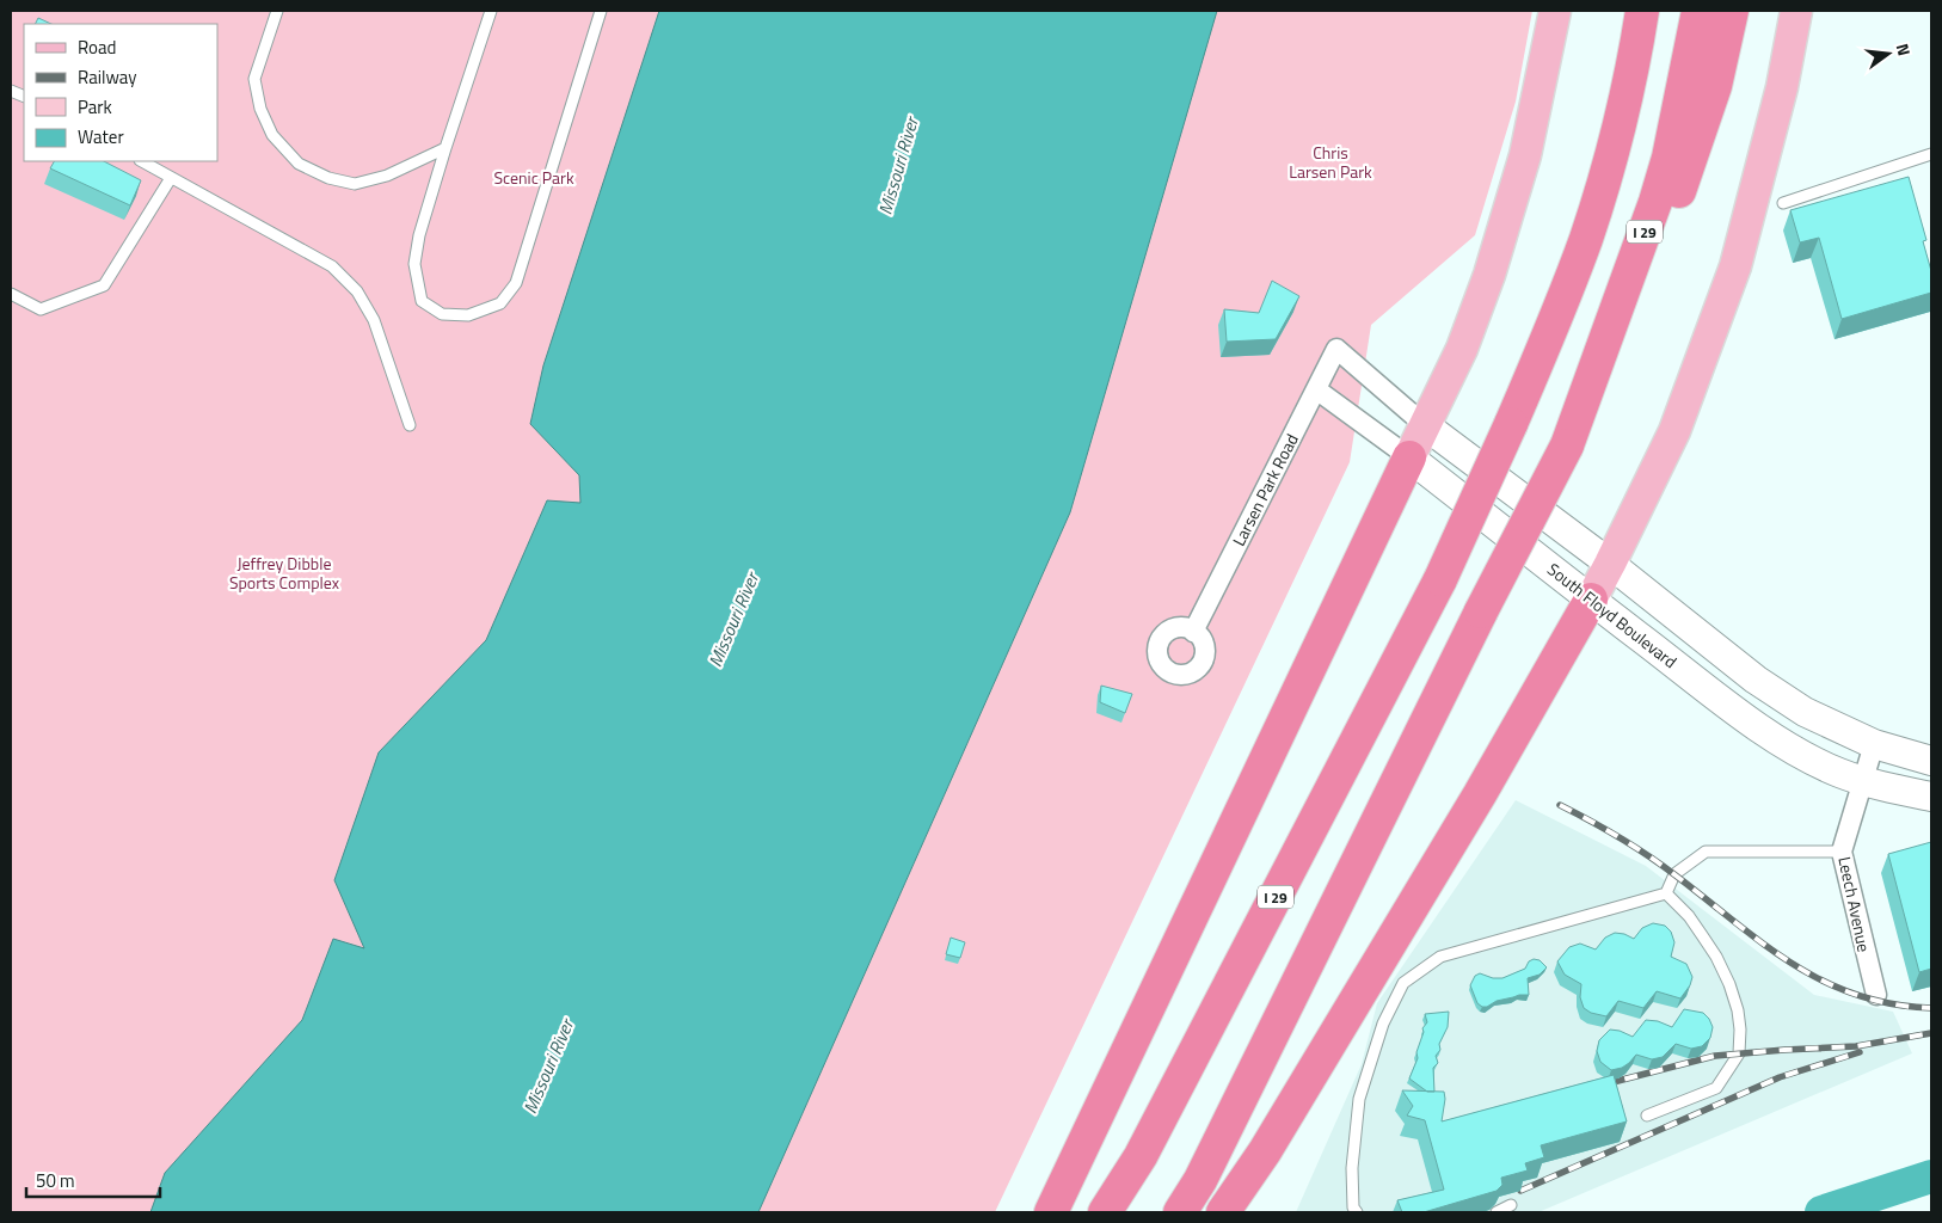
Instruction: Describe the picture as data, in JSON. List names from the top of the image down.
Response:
{
  "streets": {
    "highway": ["I 29"],
    "main road": ["South Floyd Boulevard"],
    "street": ["Larsen Park Road", "Leech Avenue"]
  },
  "crossings": [
    ["Larsen Park Road", "South Floyd Boulevard"],
    ["South Floyd Boulevard", "Leech Avenue"]
  ],
  "water": ["Missouri River"],
  "parks": ["Chris Larsen Park", "Scenic Park", "Jeffrey Dibble Sports Complex"],
  "legend": [
    "Road",
    "Railway",
    "Park",
    "Water"
  ],
  "scale_bar": "50 m",
  "north": "right"
}
